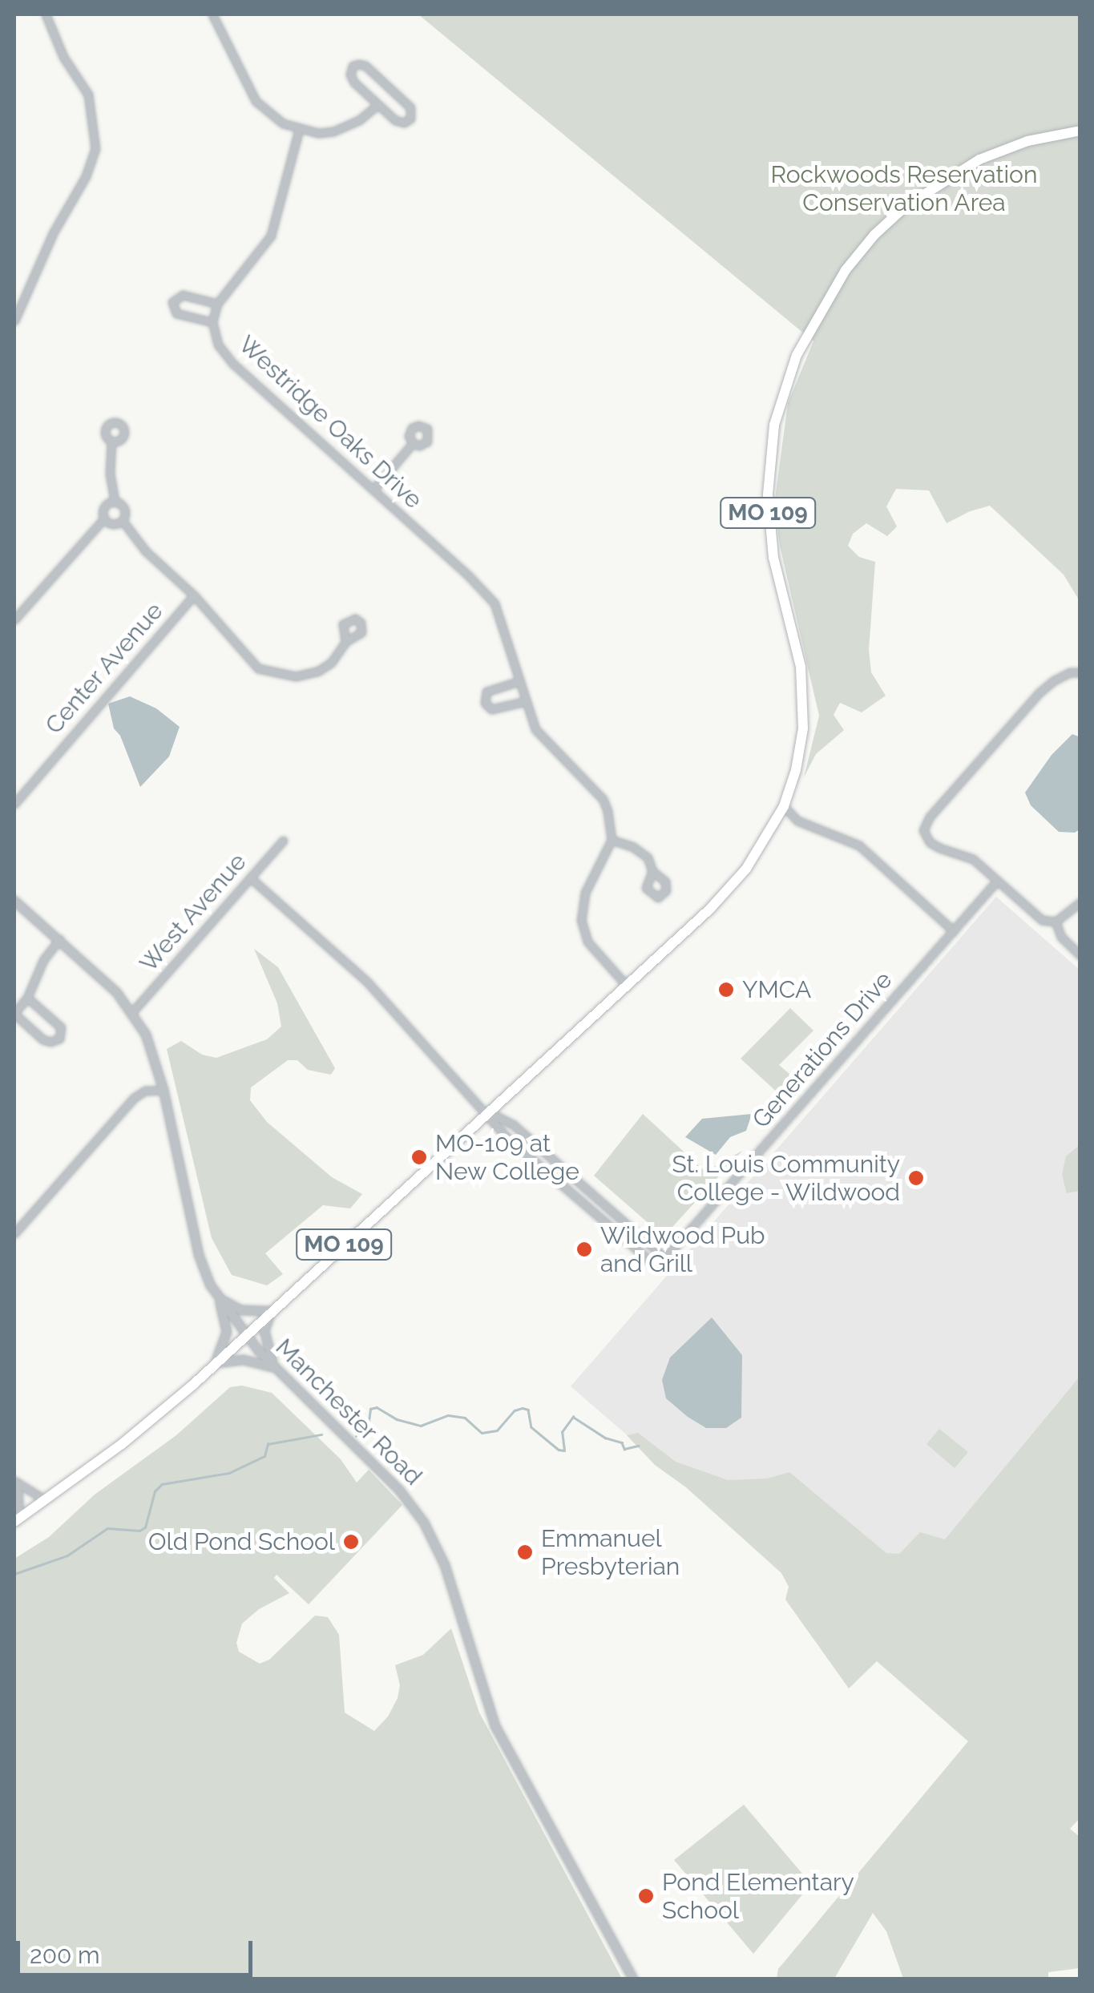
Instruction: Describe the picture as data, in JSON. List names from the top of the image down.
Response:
{
  "streets": {
    "main road": ["MO 109"],
    "street": [
      "Westridge Oaks Drive",
      "Center Avenue",
      "West Avenue",
      "Generations Drive",
      "Manchester Road"
    ]
  },
  "crossings": [
    ["MO 109", "Generations Drive"],
    ["MO 109", "Manchester Road"],
    ["West Avenue", "Manchester Road"]
  ],
  "parks": ["Rockwoods Reservation Conservation Area"],
  "places": [
    "YMCA",
    "MO-109 at New College",
    "St. Louis Community College - Wildwood",
    "Wildwood Pub and Grill",
    "Old Pond School",
    "Emmanuel Presbyterian",
    "Pond Elementary School"
  ],
  "scale_bar": "200 m"
}
